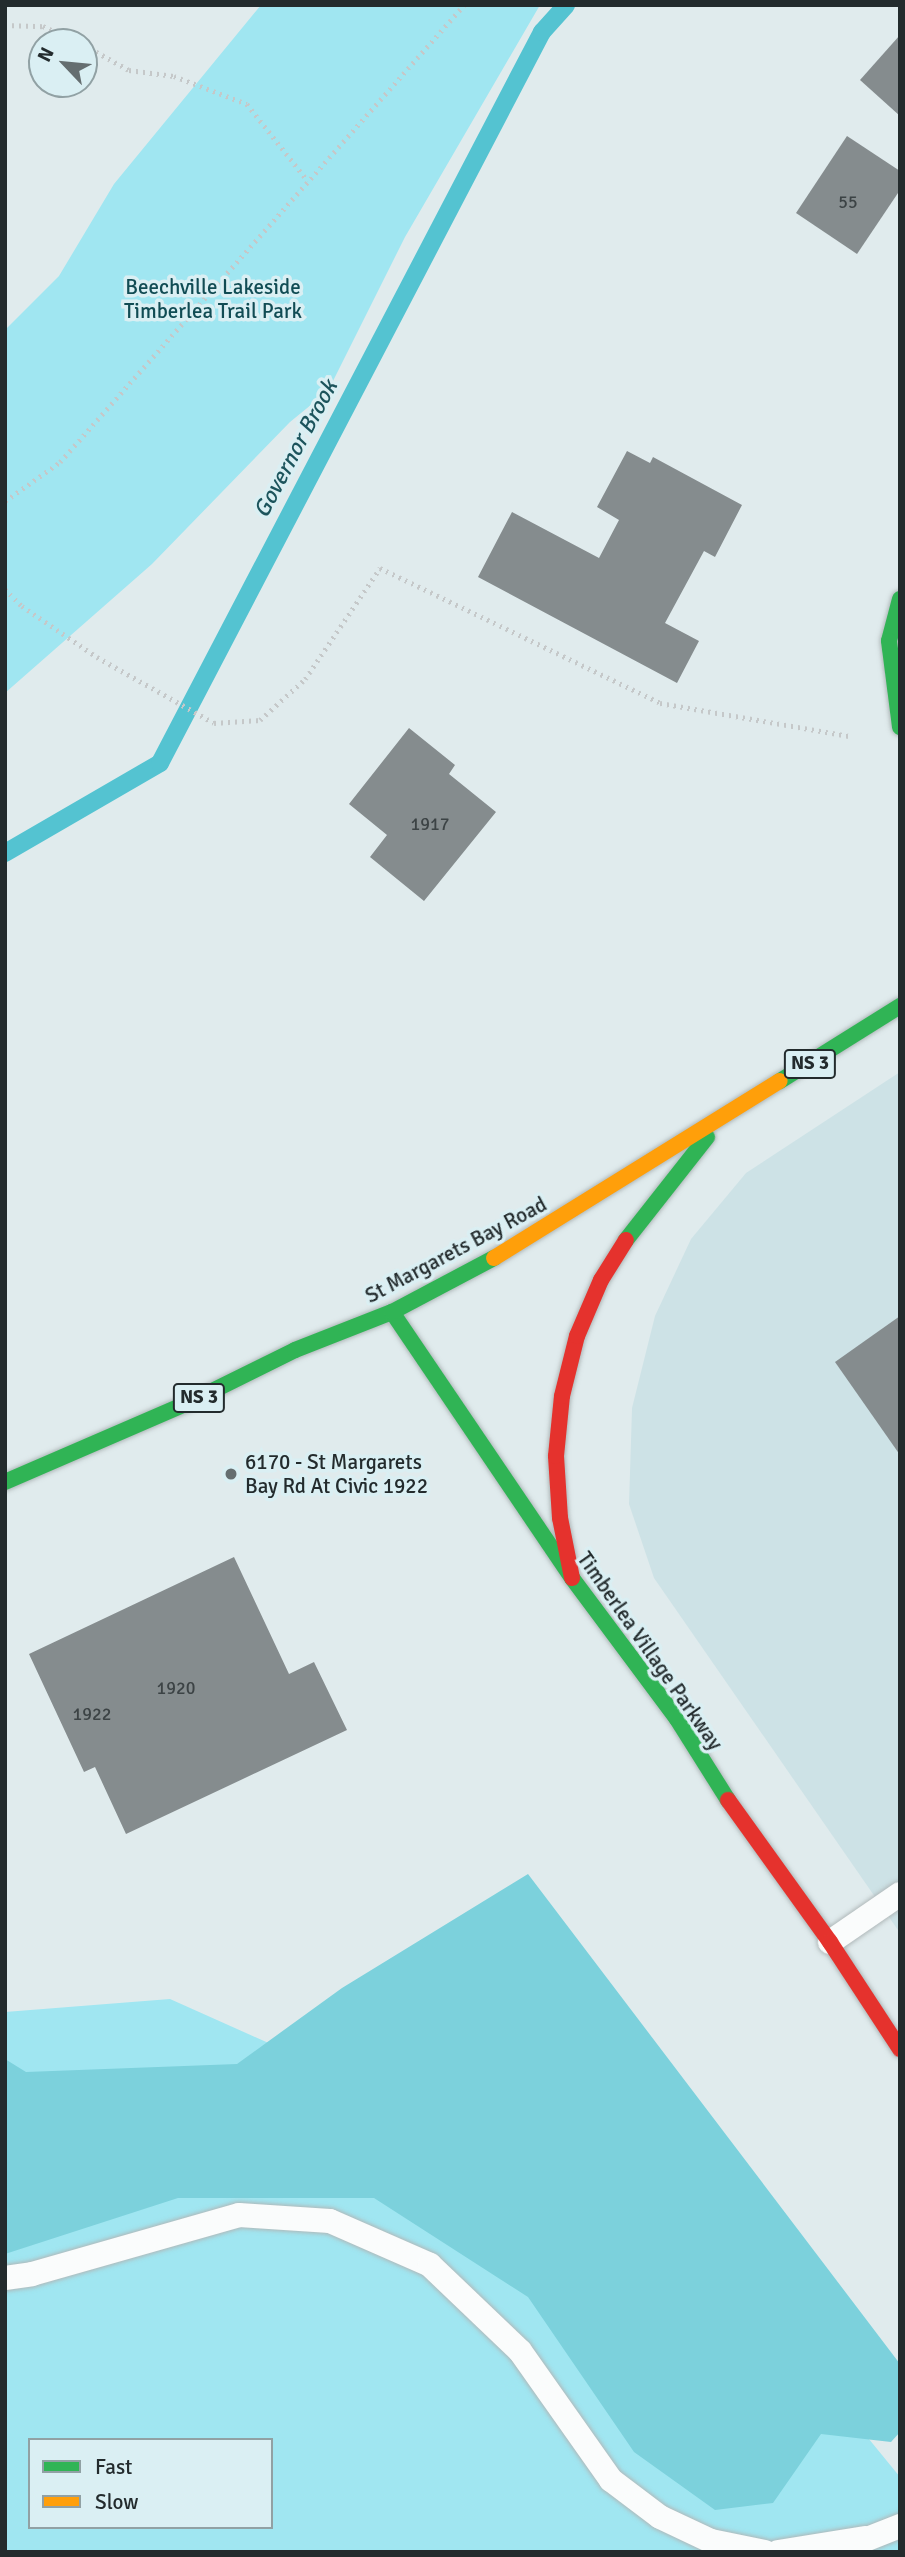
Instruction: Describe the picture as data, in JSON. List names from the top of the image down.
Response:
{
  "streets": {
    "main road": ["NS 3", "St Margarets Bay Road", "Timberlea Village Parkway"]
  },
  "crossings": [
    ["St Margarets Bay Road", "Timberlea Village Parkway"]
  ],
  "water": ["Governor Brook"],
  "parks": ["Beechville Lakeside Timberlea Trail Park"],
  "places": ["6170 - St Margarets Bay Rd At Civic 1922"],
  "house_numbers": [
    "55",
    "1917",
    "1920",
    "1922"
  ],
  "legend": ["Fast", "Slow"],
  "north": "top left"
}
